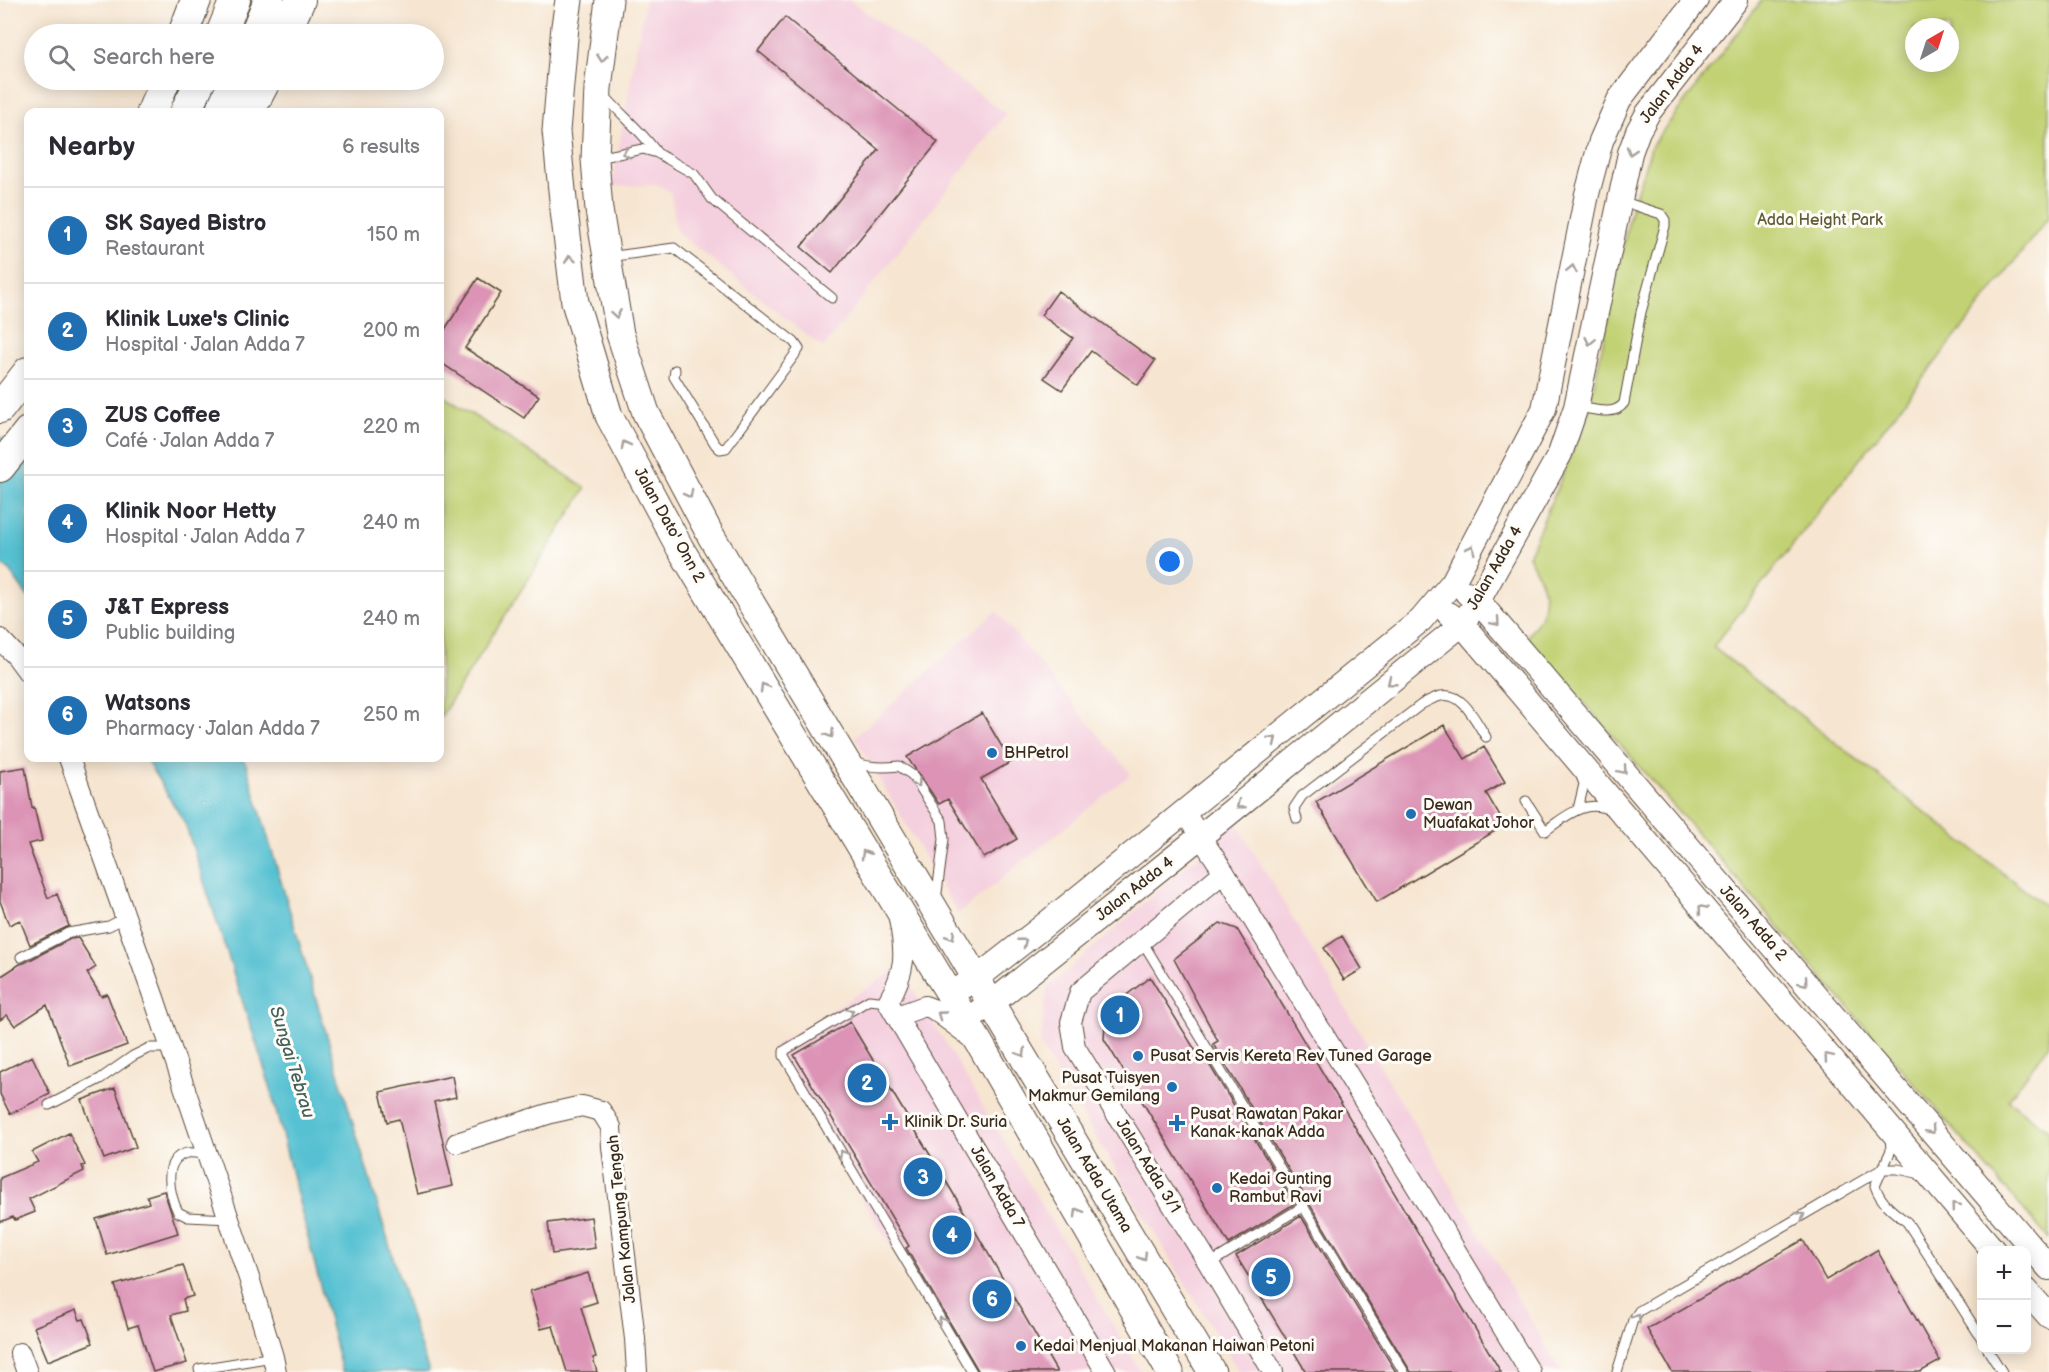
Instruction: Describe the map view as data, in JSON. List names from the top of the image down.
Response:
{
  "streets": {
    "main road": ["Jalan Dato' Onn 2", "Jalan Adda Utama"],
    "street": [
      "Jalan Adda 4",
      "Jalan Adda 2",
      "Jalan Adda 3/1",
      "Jalan Adda 7",
      "Jalan Kampung Tengah"
    ]
  },
  "crossings": [
    ["Jalan Adda 4", "Jalan Dato' Onn 2"],
    ["Jalan Adda 4", "Jalan Adda 2"],
    ["Jalan Adda 4", "Jalan Adda Utama"],
    ["Jalan Dato' Onn 2", "Jalan Adda Utama"]
  ],
  "water": ["Sungai Tebrau"],
  "parks": ["Adda Height Park"],
  "places": {
    "other": [
      "BHPetrol",
      "Dewan Muafakat Johor",
      "Pusat Servis Kereta Rev Tuned Garage",
      "Pusat Tuisyen Makmur Gemilang",
      "Kedai Gunting Rambut Ravi",
      "Kedai Menjual Makanan Haiwan Petoni"
    ],
    "health": ["Klinik Dr. Suria", "Pusat Rawatan Pakar Kanak-kanak Adda"]
  },
  "north": "top right",
  "page": {
    "search": "Search here",
    "heading": ["Nearby", "6 results"],
    "list": [
      {
        "mark": "1",
        "name": "SK Sayed Bistro",
        "note": "Restaurant",
        "value": "150 m"
      },
      {
        "mark": "2",
        "name": "Klinik Luxe's Clinic",
        "note": "Hospital · Jalan Adda 7",
        "value": "200 m"
      },
      {
        "mark": "3",
        "name": "ZUS Coffee",
        "note": "Café · Jalan Adda 7",
        "value": "220 m"
      },
      {
        "mark": "4",
        "name": "Klinik Noor Hetty",
        "note": "Hospital · Jalan Adda 7",
        "value": "240 m"
      },
      {
        "mark": "5",
        "name": "J&T Express",
        "note": "Public building",
        "value": "240 m"
      },
      {
        "mark": "6",
        "name": "Watsons",
        "note": "Pharmacy · Jalan Adda 7",
        "value": "250 m"
      }
    ],
    "pins": [
      "1",
      "2",
      "3",
      "4",
      "5",
      "6"
    ],
    "map_buttons": ["+", "−"]
  }
}
